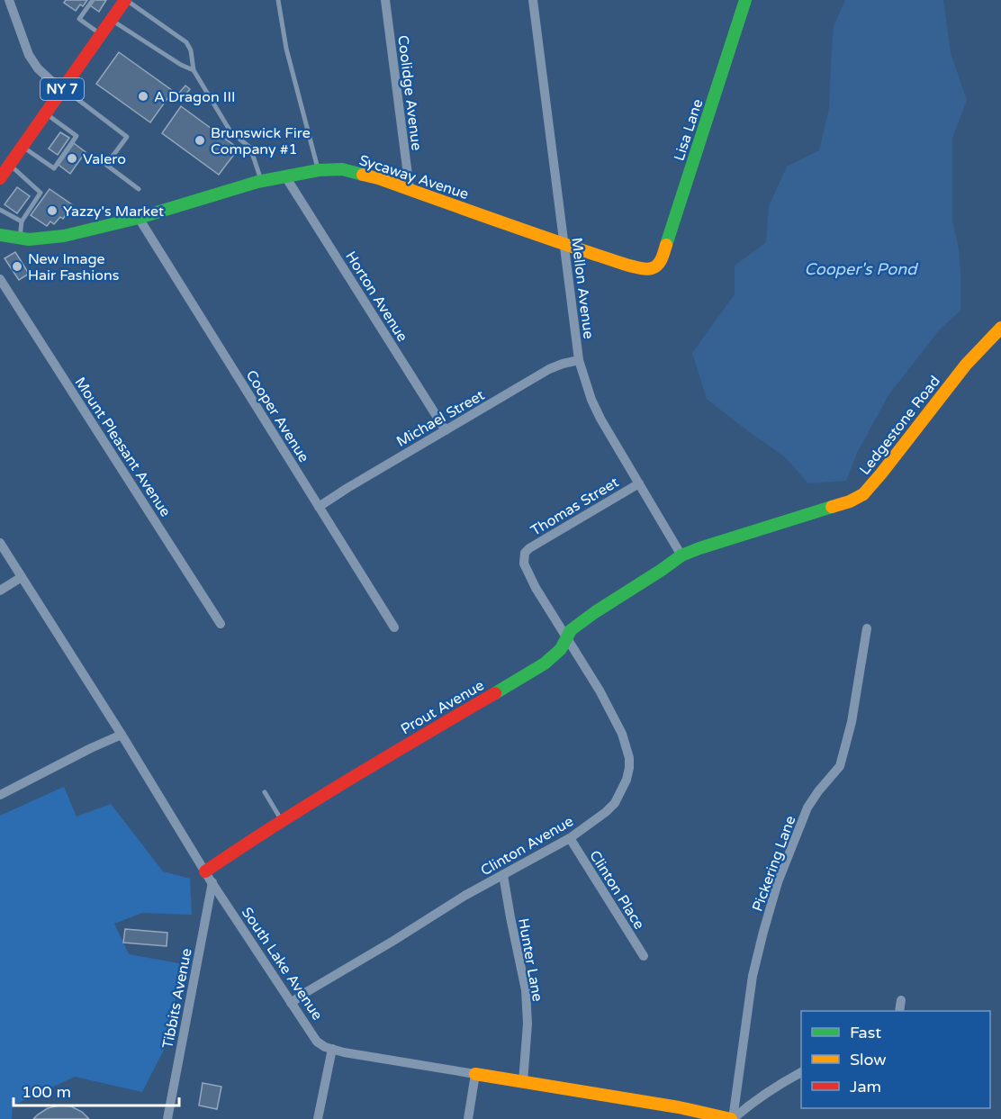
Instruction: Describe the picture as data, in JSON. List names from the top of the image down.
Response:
{
  "streets": {
    "main road": [
      "NY 7",
      "Lisa Lane",
      "Sycaway Avenue",
      "Ledgestone Road",
      "Prout Avenue",
      "South Lake Avenue"
    ],
    "street": [
      "Coolidge Avenue",
      "Mellon Avenue",
      "Horton Avenue",
      "Cooper Avenue",
      "Michael Street",
      "Mount Pleasant Avenue",
      "Thomas Street",
      "Clinton Avenue",
      "Pickering Lane",
      "Clinton Place",
      "Hunter Lane",
      "Tibbits Avenue"
    ]
  },
  "crossings": [
    ["Coolidge Avenue", "Sycaway Avenue"],
    ["Lisa Lane", "Sycaway Avenue"],
    ["Sycaway Avenue", "Mellon Avenue"],
    ["Sycaway Avenue", "Horton Avenue"],
    ["Sycaway Avenue", "Cooper Avenue"],
    ["Mellon Avenue", "Michael Street"],
    ["Mellon Avenue", "Ledgestone Road"],
    ["Mellon Avenue", "Thomas Street"],
    ["Mellon Avenue", "Prout Avenue"],
    ["Horton Avenue", "Michael Street"],
    ["Cooper Avenue", "Michael Street"],
    ["Ledgestone Road", "Prout Avenue"],
    ["Thomas Street", "Clinton Avenue"],
    ["Prout Avenue", "Clinton Avenue"],
    ["Prout Avenue", "South Lake Avenue"],
    ["Clinton Avenue", "Clinton Place"],
    ["Clinton Avenue", "Hunter Lane"],
    ["Clinton Avenue", "South Lake Avenue"],
    ["Pickering Lane", "South Lake Avenue"],
    ["Hunter Lane", "South Lake Avenue"],
    ["South Lake Avenue", "Tibbits Avenue"]
  ],
  "water": ["Cooper's Pond"],
  "places": [
    "A Dragon III",
    "Brunswick Fire Company #1",
    "Valero",
    "Yazzy's Market",
    "New Image Hair Fashions"
  ],
  "legend": ["Fast", "Slow", "Jam"],
  "scale_bar": "100 m"
}
